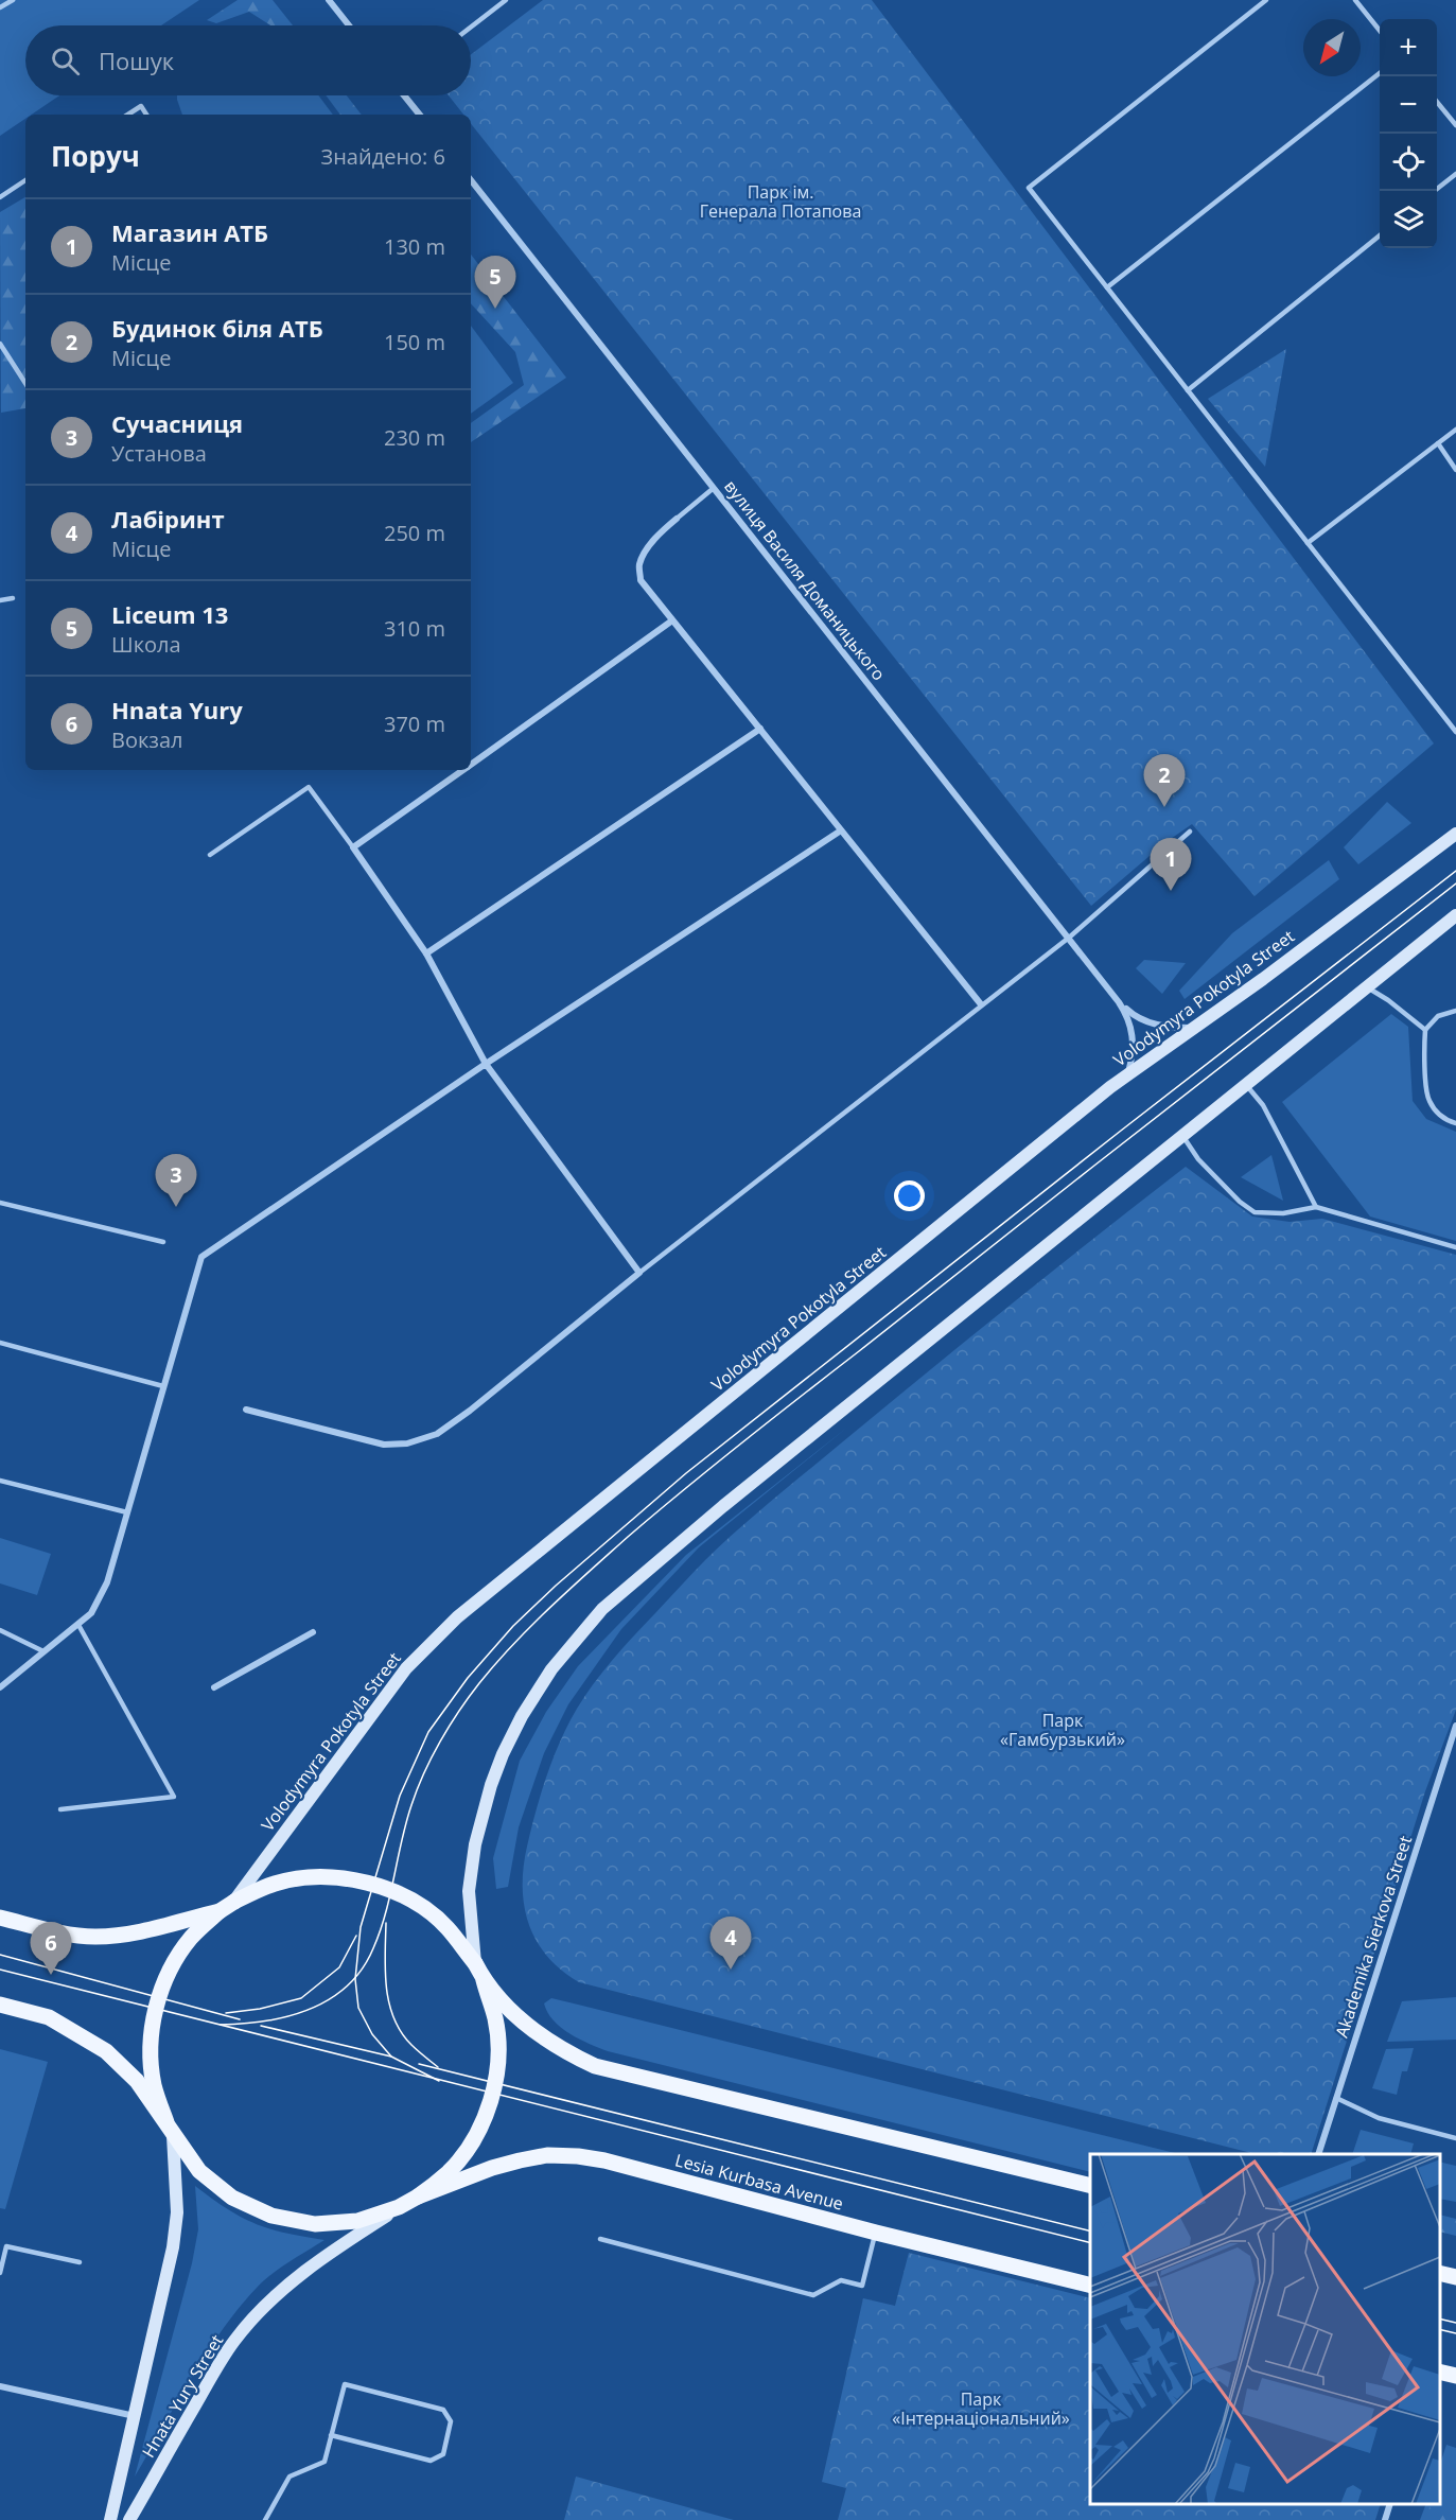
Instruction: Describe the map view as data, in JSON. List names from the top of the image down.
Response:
{
  "streets": {
    "main road": ["Lesia Kurbasa Avenue"],
    "street": [
      "вулиця Василя Доманицького",
      "Volodymyra Pokotyla Street",
      "Akademika Sierkova Street",
      "Hnata Yury Street"
    ]
  },
  "crossings": [
    ["вулиця Василя Доманицького", "Volodymyra Pokotyla Street"]
  ],
  "parks": ["Парк ім. Генерала Потапова", "Парк «Гамбурзький»", "Парк «Інтернаціональний»"],
  "north": "bottom left",
  "page": {
    "map_buttons": ["+", "−"],
    "search": "Пошук",
    "heading": ["Поруч", "Знайдено: 6"],
    "list": [
      {
        "mark": "1",
        "name": "Магазин АТБ",
        "note": "Місце",
        "value": "130 m"
      },
      {
        "mark": "2",
        "name": "Будинок біля АТБ",
        "note": "Місце",
        "value": "150 m"
      },
      {
        "mark": "3",
        "name": "Сучасниця",
        "note": "Установа",
        "value": "230 m"
      },
      {
        "mark": "4",
        "name": "Лабіринт",
        "note": "Місце",
        "value": "250 m"
      },
      {
        "mark": "5",
        "name": "Liceum 13",
        "note": "Школа",
        "value": "310 m"
      },
      {
        "mark": "6",
        "name": "Hnata Yury",
        "note": "Вокзал",
        "value": "370 m"
      }
    ],
    "pins": [
      "5",
      "2",
      "1",
      "3",
      "4",
      "6"
    ]
  }
}
